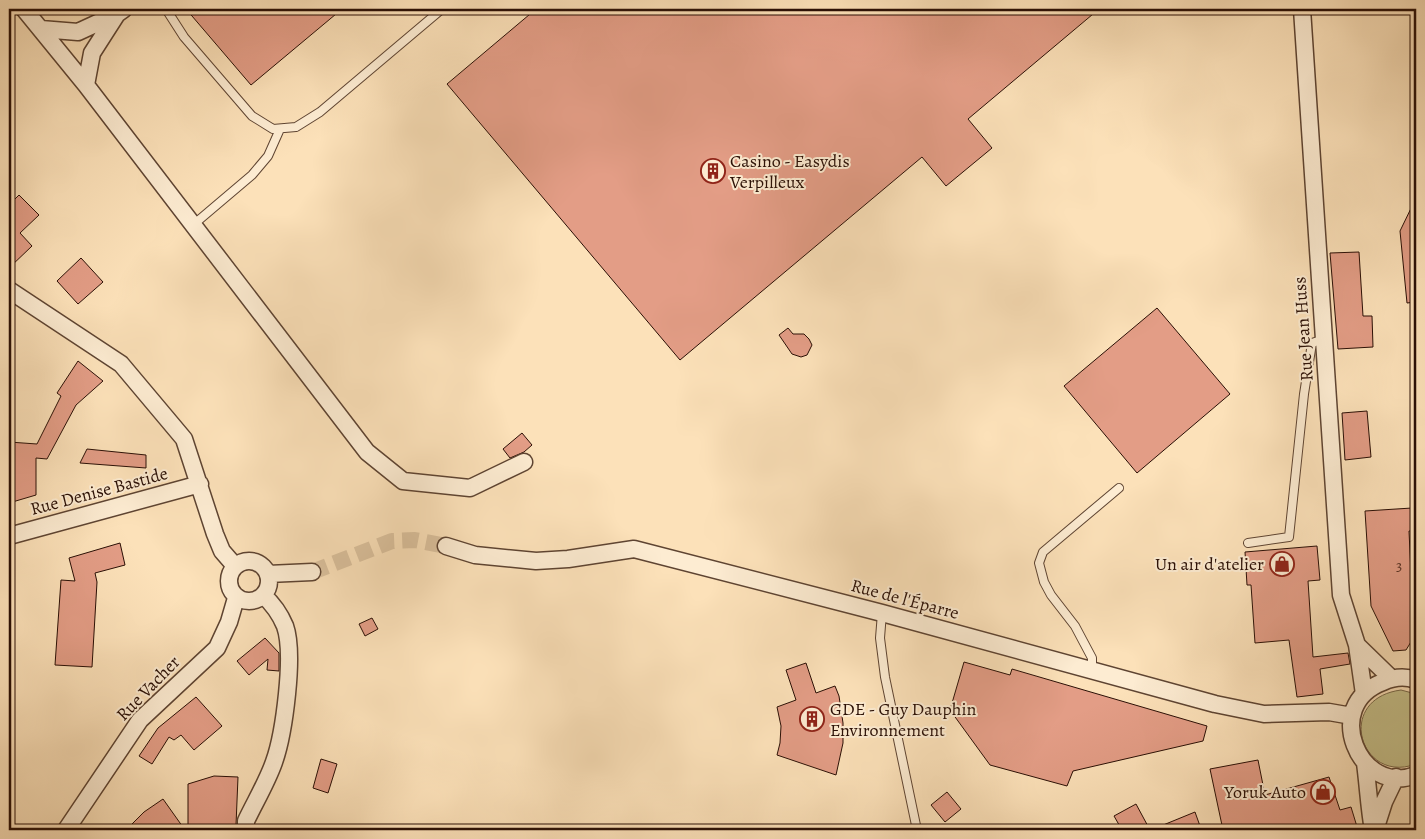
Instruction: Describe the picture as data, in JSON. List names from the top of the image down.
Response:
{
  "streets": {
    "street": [
      "Rue Jean Huss",
      "Rue Denise Bastide",
      "Rue de l'Éparre",
      "Rue Vacher"
    ]
  },
  "places": {
    "building": ["Casino - Easydis Verpilleux", "GDE - Guy Dauphin Environnement"],
    "shop": ["Un air d'atelier", "Yoruk Auto"]
  },
  "house_numbers": ["3"]
}
